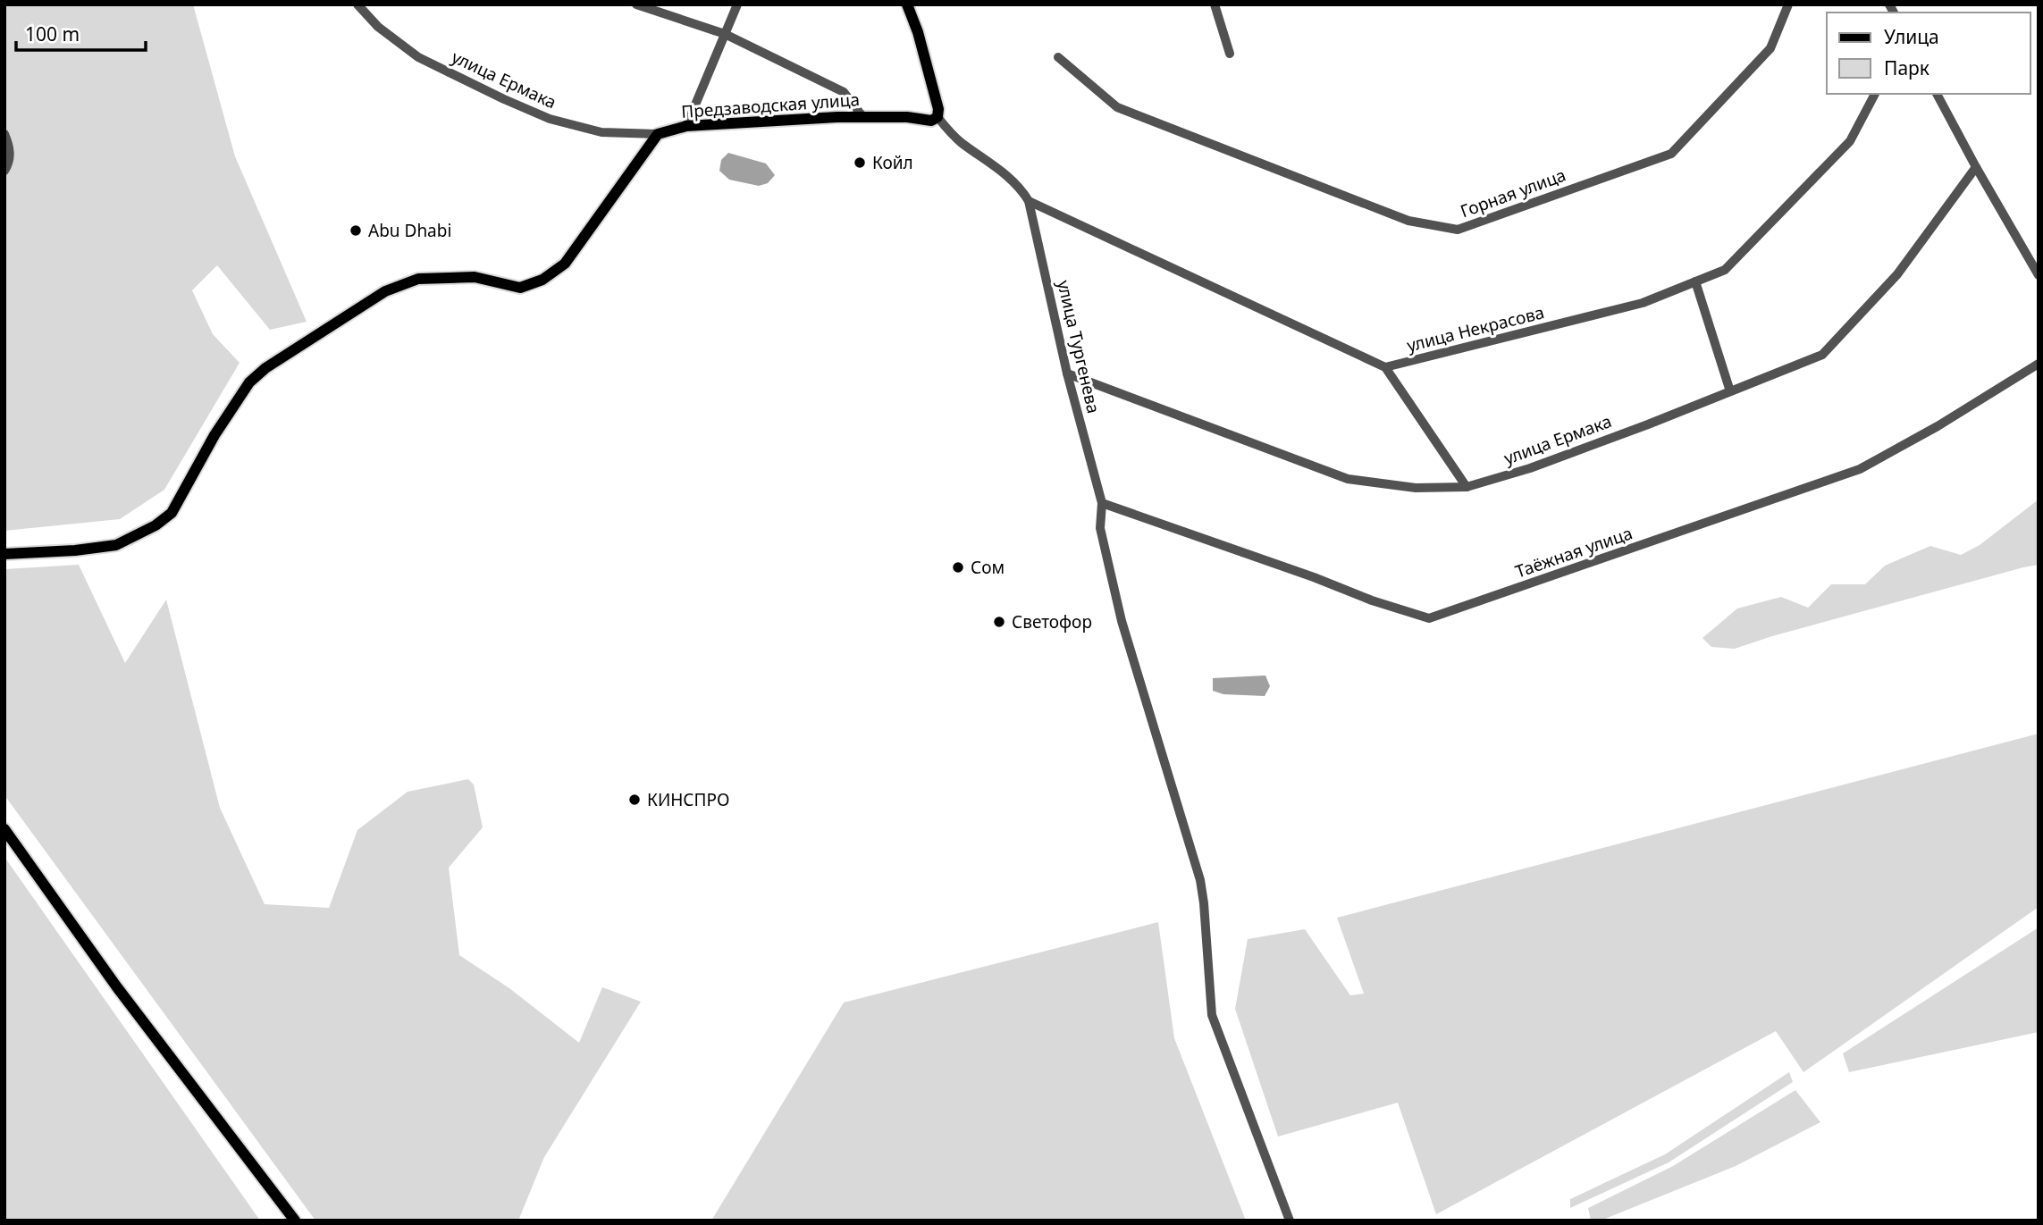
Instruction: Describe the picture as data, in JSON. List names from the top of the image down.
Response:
{
  "streets": {
    "main road": ["Предзаводская улица"],
    "street": [
      "улица Ермака",
      "Горная улица",
      "улица Некрасова",
      "улица Тургенева",
      "Таёжная улица"
    ]
  },
  "crossings": [
    ["улица Ермака", "Предзаводская улица"],
    ["улица Ермака", "улица Тургенева"],
    ["Предзаводская улица", "улица Тургенева"],
    ["улица Тургенева", "Таёжная улица"]
  ],
  "places": [
    "Койл",
    "Abu Dhabi",
    "Сом",
    "Светофор",
    "КИНСПРО"
  ],
  "legend": ["Улица", "Парк"],
  "scale_bar": "100 m"
}
